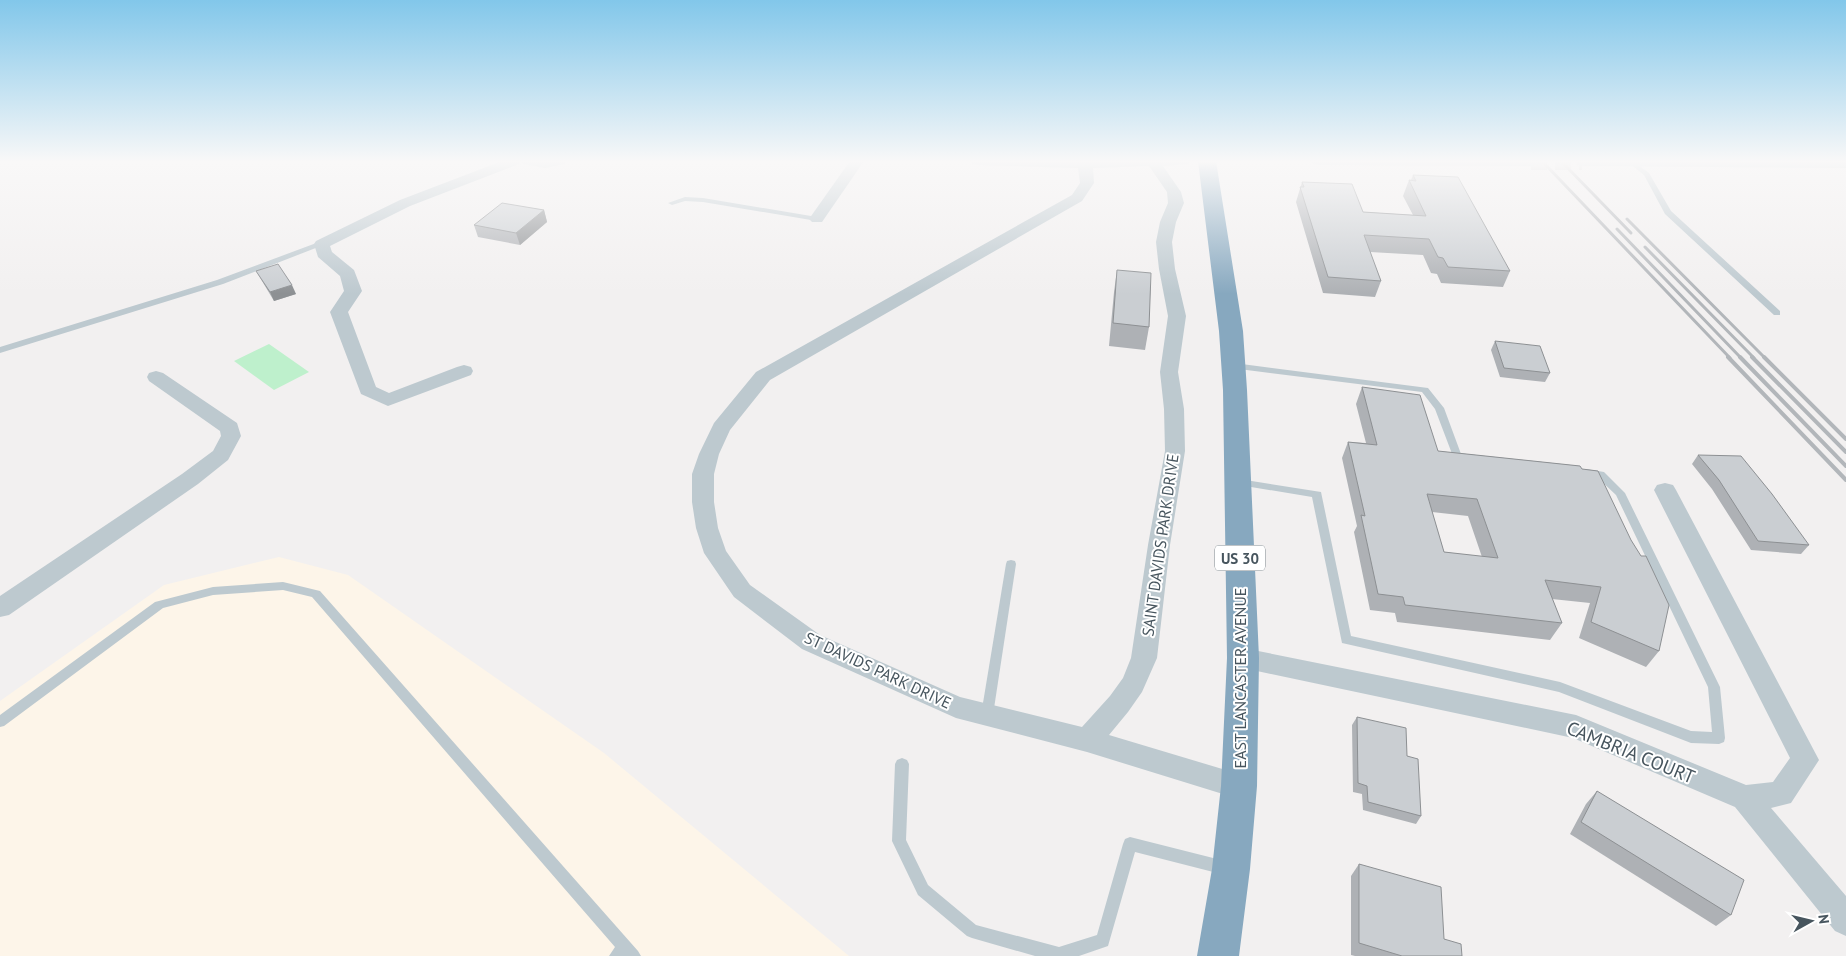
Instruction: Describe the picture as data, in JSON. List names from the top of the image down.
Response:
{
  "streets": {
    "highway": ["US 30", "EAST LANCASTER AVENUE"],
    "street": ["SAINT DAVIDS PARK DRIVE", "ST DAVIDS PARK DRIVE", "CAMBRIA COURT"]
  },
  "crossings": [
    ["SAINT DAVIDS PARK DRIVE", "ST DAVIDS PARK DRIVE"],
    ["ST DAVIDS PARK DRIVE", "EAST LANCASTER AVENUE"],
    ["EAST LANCASTER AVENUE", "CAMBRIA COURT"]
  ],
  "north": "right"
}
